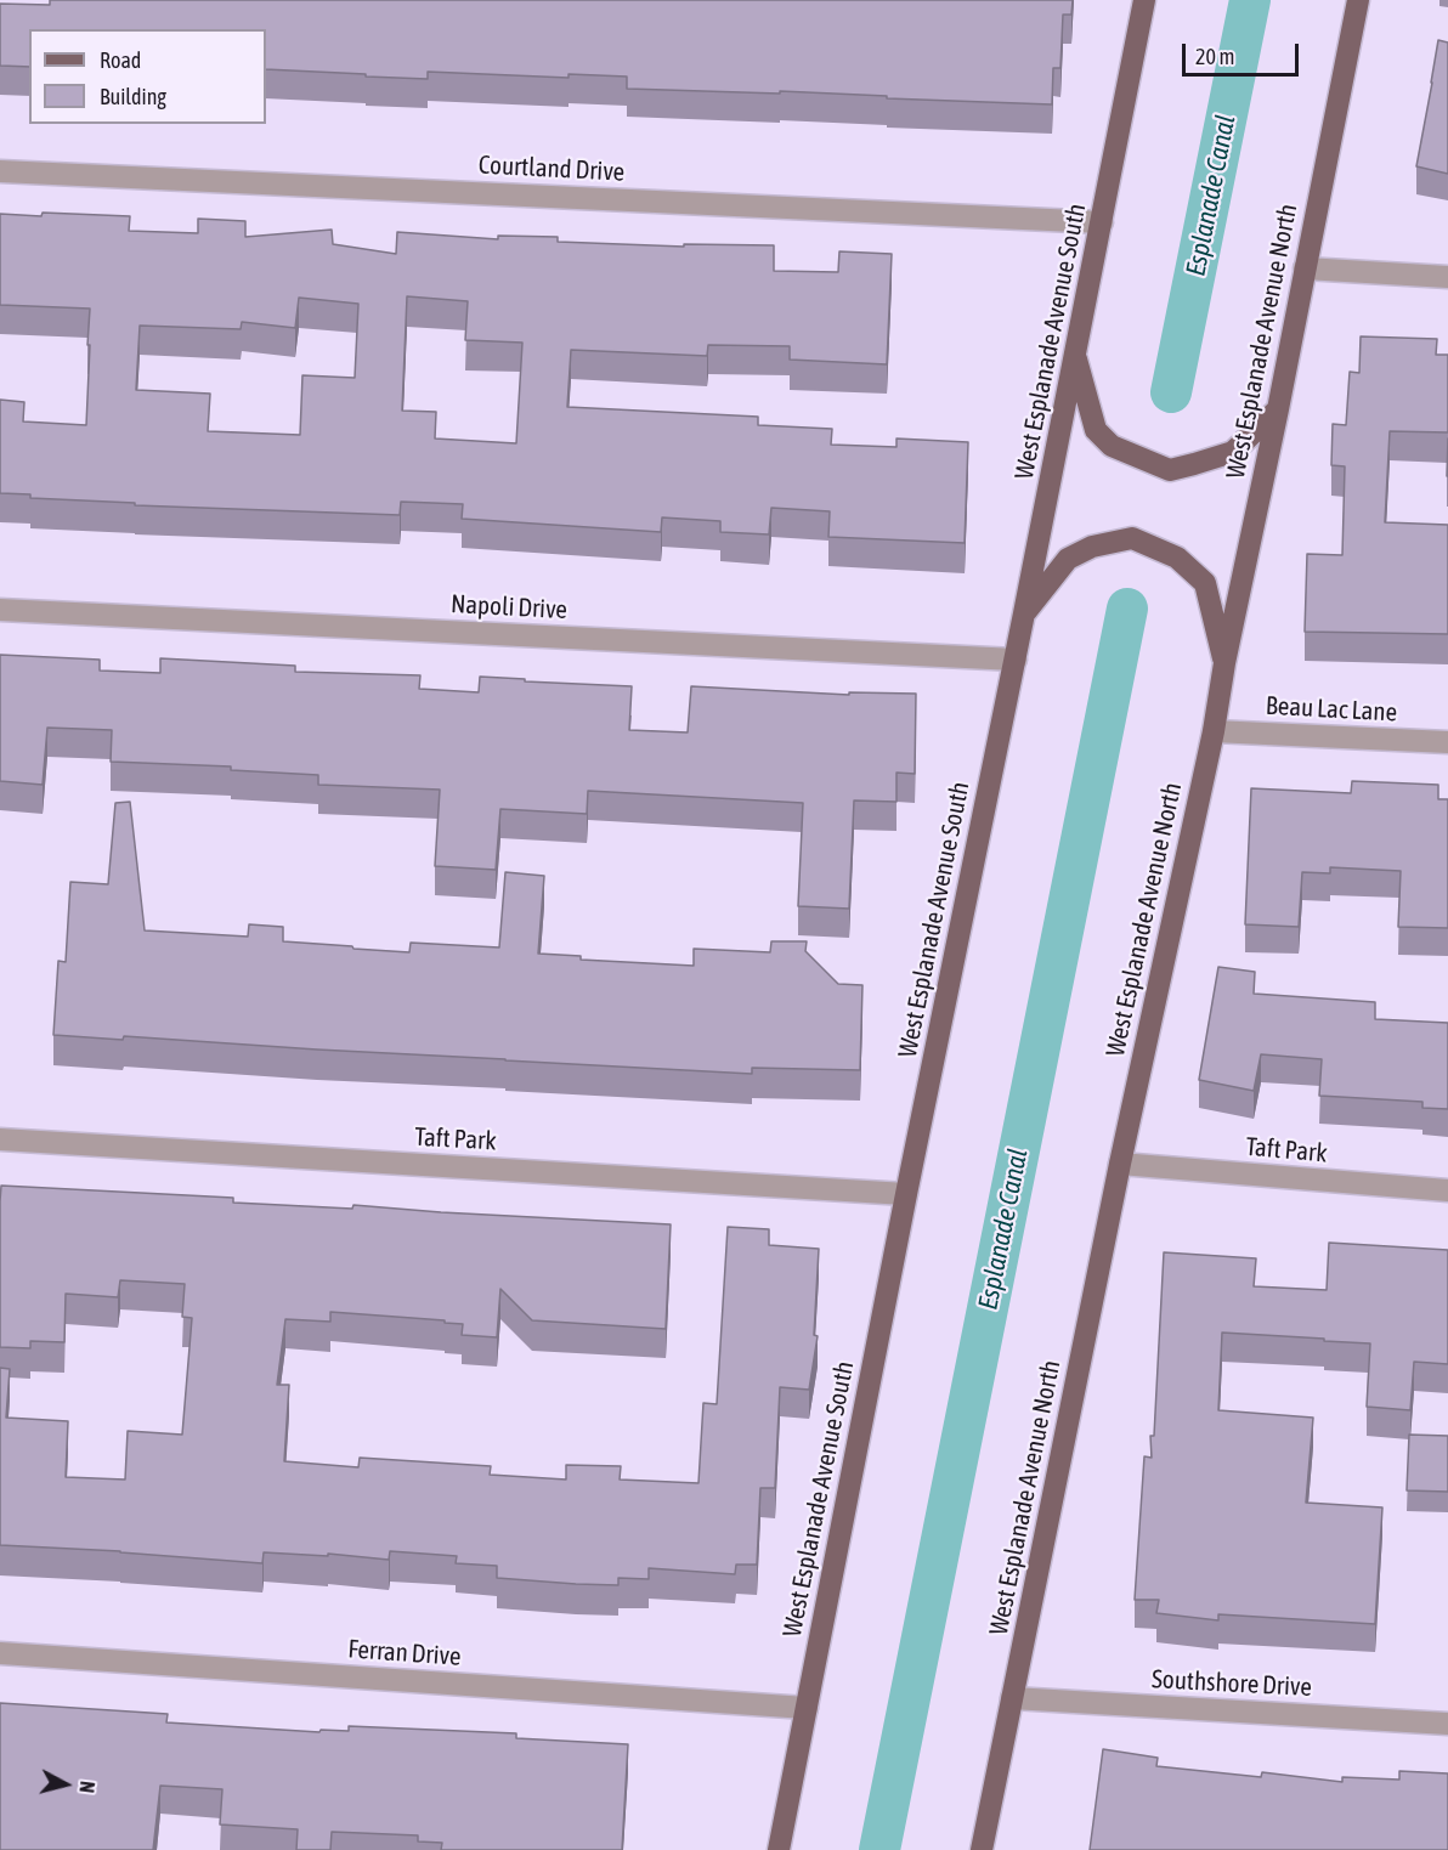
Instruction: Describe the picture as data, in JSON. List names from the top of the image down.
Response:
{
  "streets": {
    "main road": ["West Esplanade Avenue South", "West Esplanade Avenue North"],
    "street": [
      "Courtland Drive",
      "Napoli Drive",
      "Beau Lac Lane",
      "Taft Park",
      "Ferran Drive",
      "Southshore Drive"
    ]
  },
  "crossings": [
    ["Courtland Drive", "West Esplanade Avenue South"],
    ["West Esplanade Avenue South", "Napoli Drive"],
    ["West Esplanade Avenue South", "Taft Park"],
    ["West Esplanade Avenue South", "Ferran Drive"],
    ["West Esplanade Avenue North", "Beau Lac Lane"],
    ["West Esplanade Avenue North", "Taft Park"],
    ["West Esplanade Avenue North", "Southshore Drive"]
  ],
  "water": ["Esplanade Canal"],
  "legend": ["Road", "Building"],
  "scale_bar": "20 m",
  "north": "right"
}
